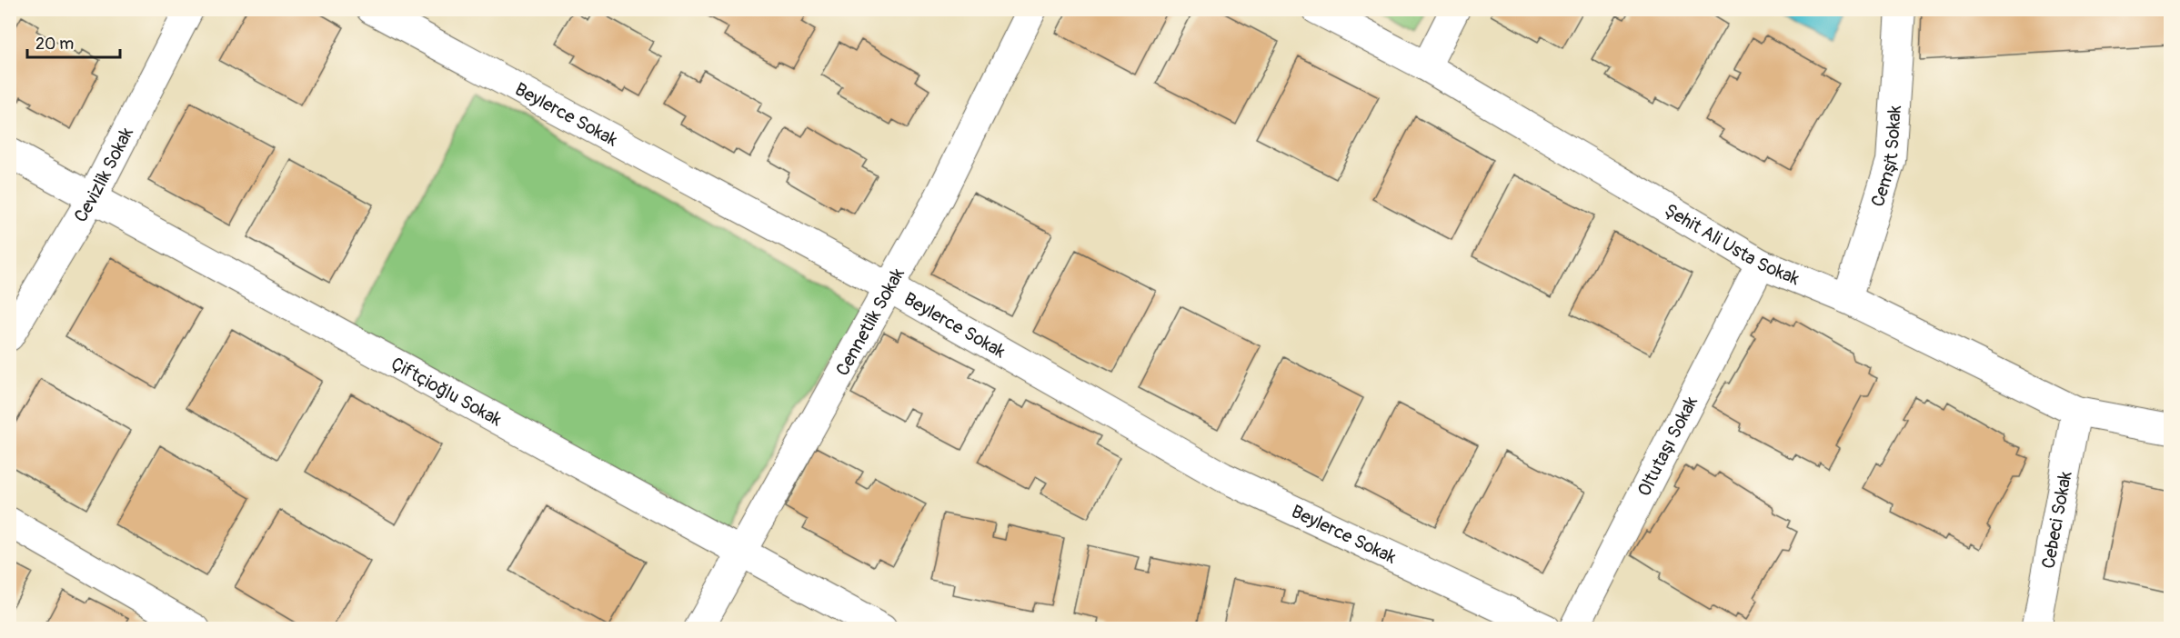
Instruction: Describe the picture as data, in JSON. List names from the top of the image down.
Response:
{
  "streets": {
    "street": [
      "Beylerce Sokak",
      "Cemşit Sokak",
      "Cevizlik Sokak",
      "Şehit Ali Usta Sokak",
      "Cennetlik Sokak",
      "Çiftçioğlu Sokak",
      "Oltutaşı Sokak",
      "Cebeci Sokak"
    ]
  },
  "crossings": [
    ["Beylerce Sokak", "Cennetlik Sokak"],
    ["Cemşit Sokak", "Şehit Ali Usta Sokak"],
    ["Cevizlik Sokak", "Çiftçioğlu Sokak"],
    ["Şehit Ali Usta Sokak", "Oltutaşı Sokak"],
    ["Şehit Ali Usta Sokak", "Cebeci Sokak"],
    ["Cennetlik Sokak", "Çiftçioğlu Sokak"]
  ],
  "scale_bar": "20 m"
}
